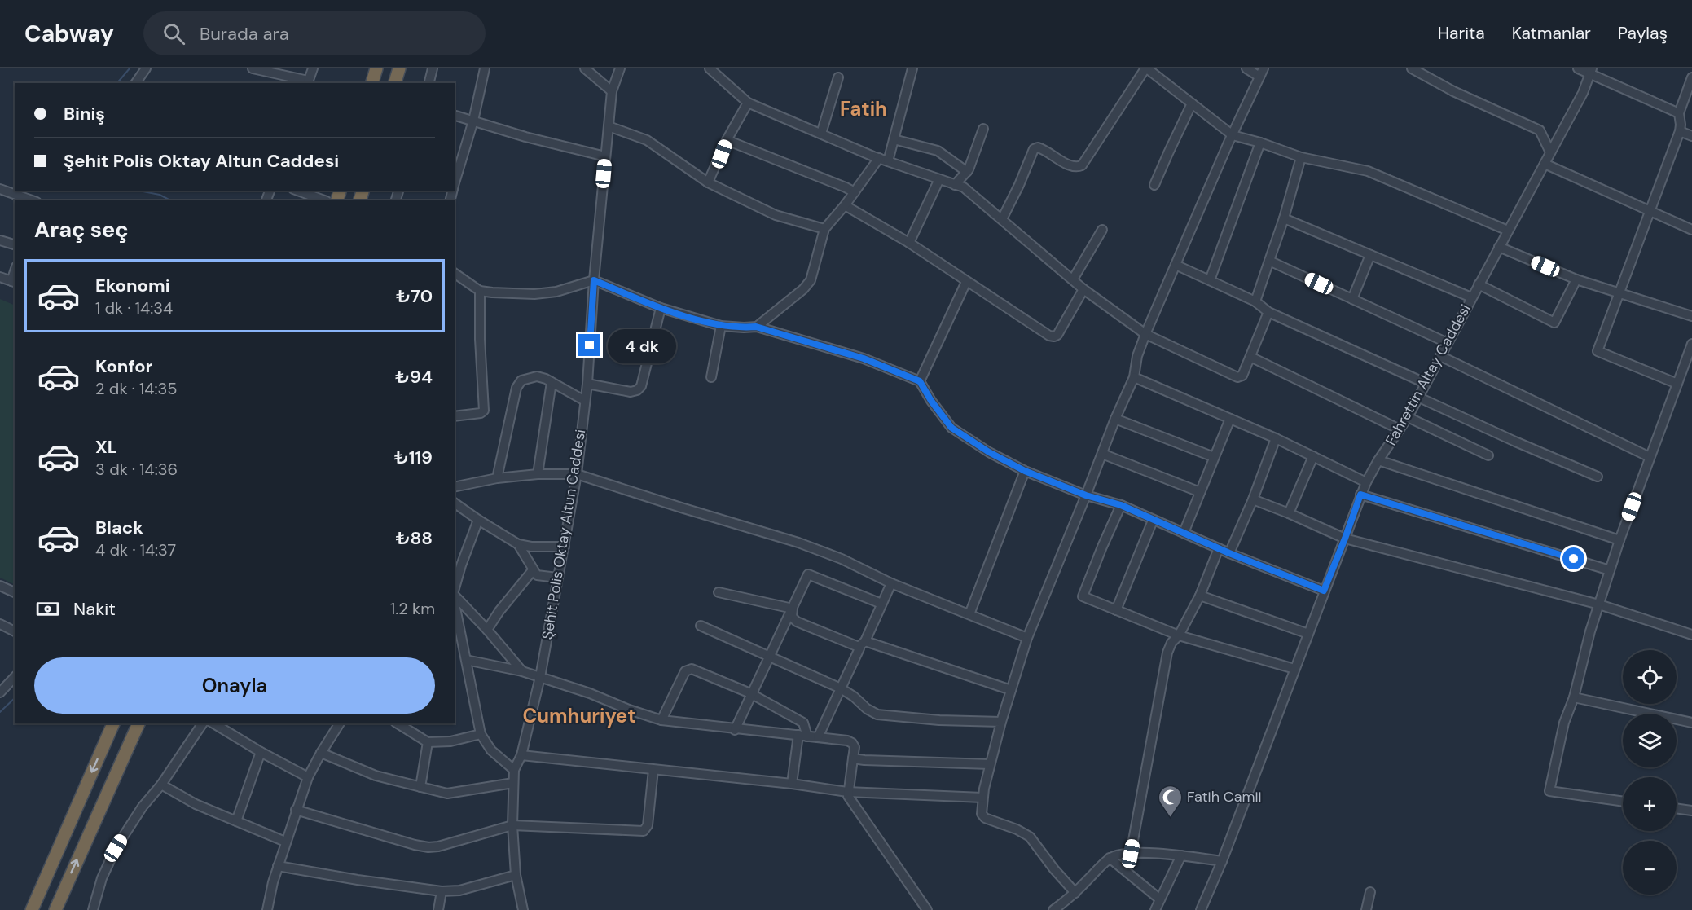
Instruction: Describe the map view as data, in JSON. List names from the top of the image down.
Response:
{
  "streets": {
    "street": ["Fahrettin Altay Caddesi", "Şehit Polis Oktay Altun Caddesi"]
  },
  "districts": ["Fatih", "Cumhuriyet"],
  "places": {
    "mosque": ["Fatih Camii"]
  },
  "page": {
    "header": "Cabway",
    "search": "Burada ara",
    "nav": ["Harita", "Katmanlar", "Paylaş"],
    "banner": ["Biniş", "Şehit Polis Oktay Altun Caddesi"],
    "heading": "Araç seç",
    "list": [
      {
        "name": "Ekonomi",
        "note": "1 dk · 14:34",
        "value": "₺70"
      },
      {
        "name": "Konfor",
        "note": "2 dk · 14:35",
        "value": "₺94"
      },
      {
        "name": "XL",
        "note": "3 dk · 14:36",
        "value": "₺119"
      },
      {
        "name": "Black",
        "note": "4 dk · 14:37",
        "value": "₺88"
      }
    ],
    "bubble": "4 dk",
    "pay": ["Nakit", "1.2 km"],
    "buttons": "Onayla",
    "map_buttons": ["+", "−"]
  }
}
